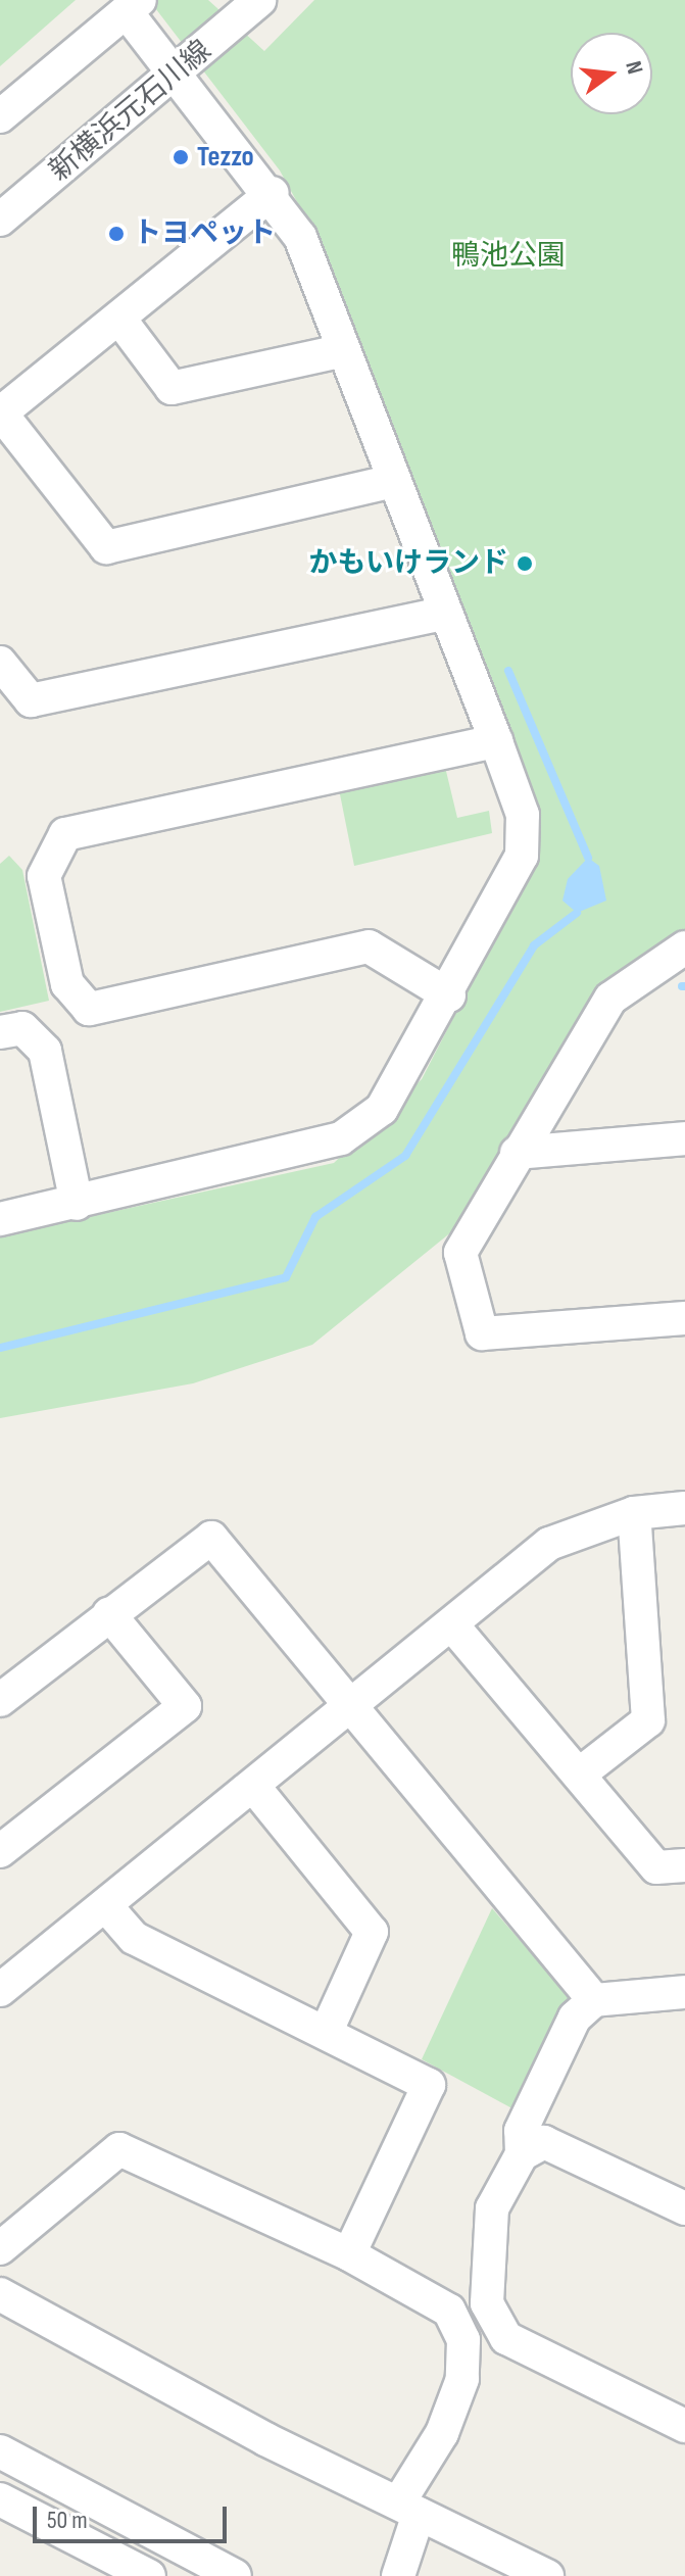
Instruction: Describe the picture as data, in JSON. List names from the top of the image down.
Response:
{
  "streets": {
    "street": ["新横浜元石川線"]
  },
  "parks": ["鴨池公園"],
  "places": ["Tezzo", "トヨペット", "かもいけランド"],
  "scale_bar": "50 m",
  "north": "right"
}
